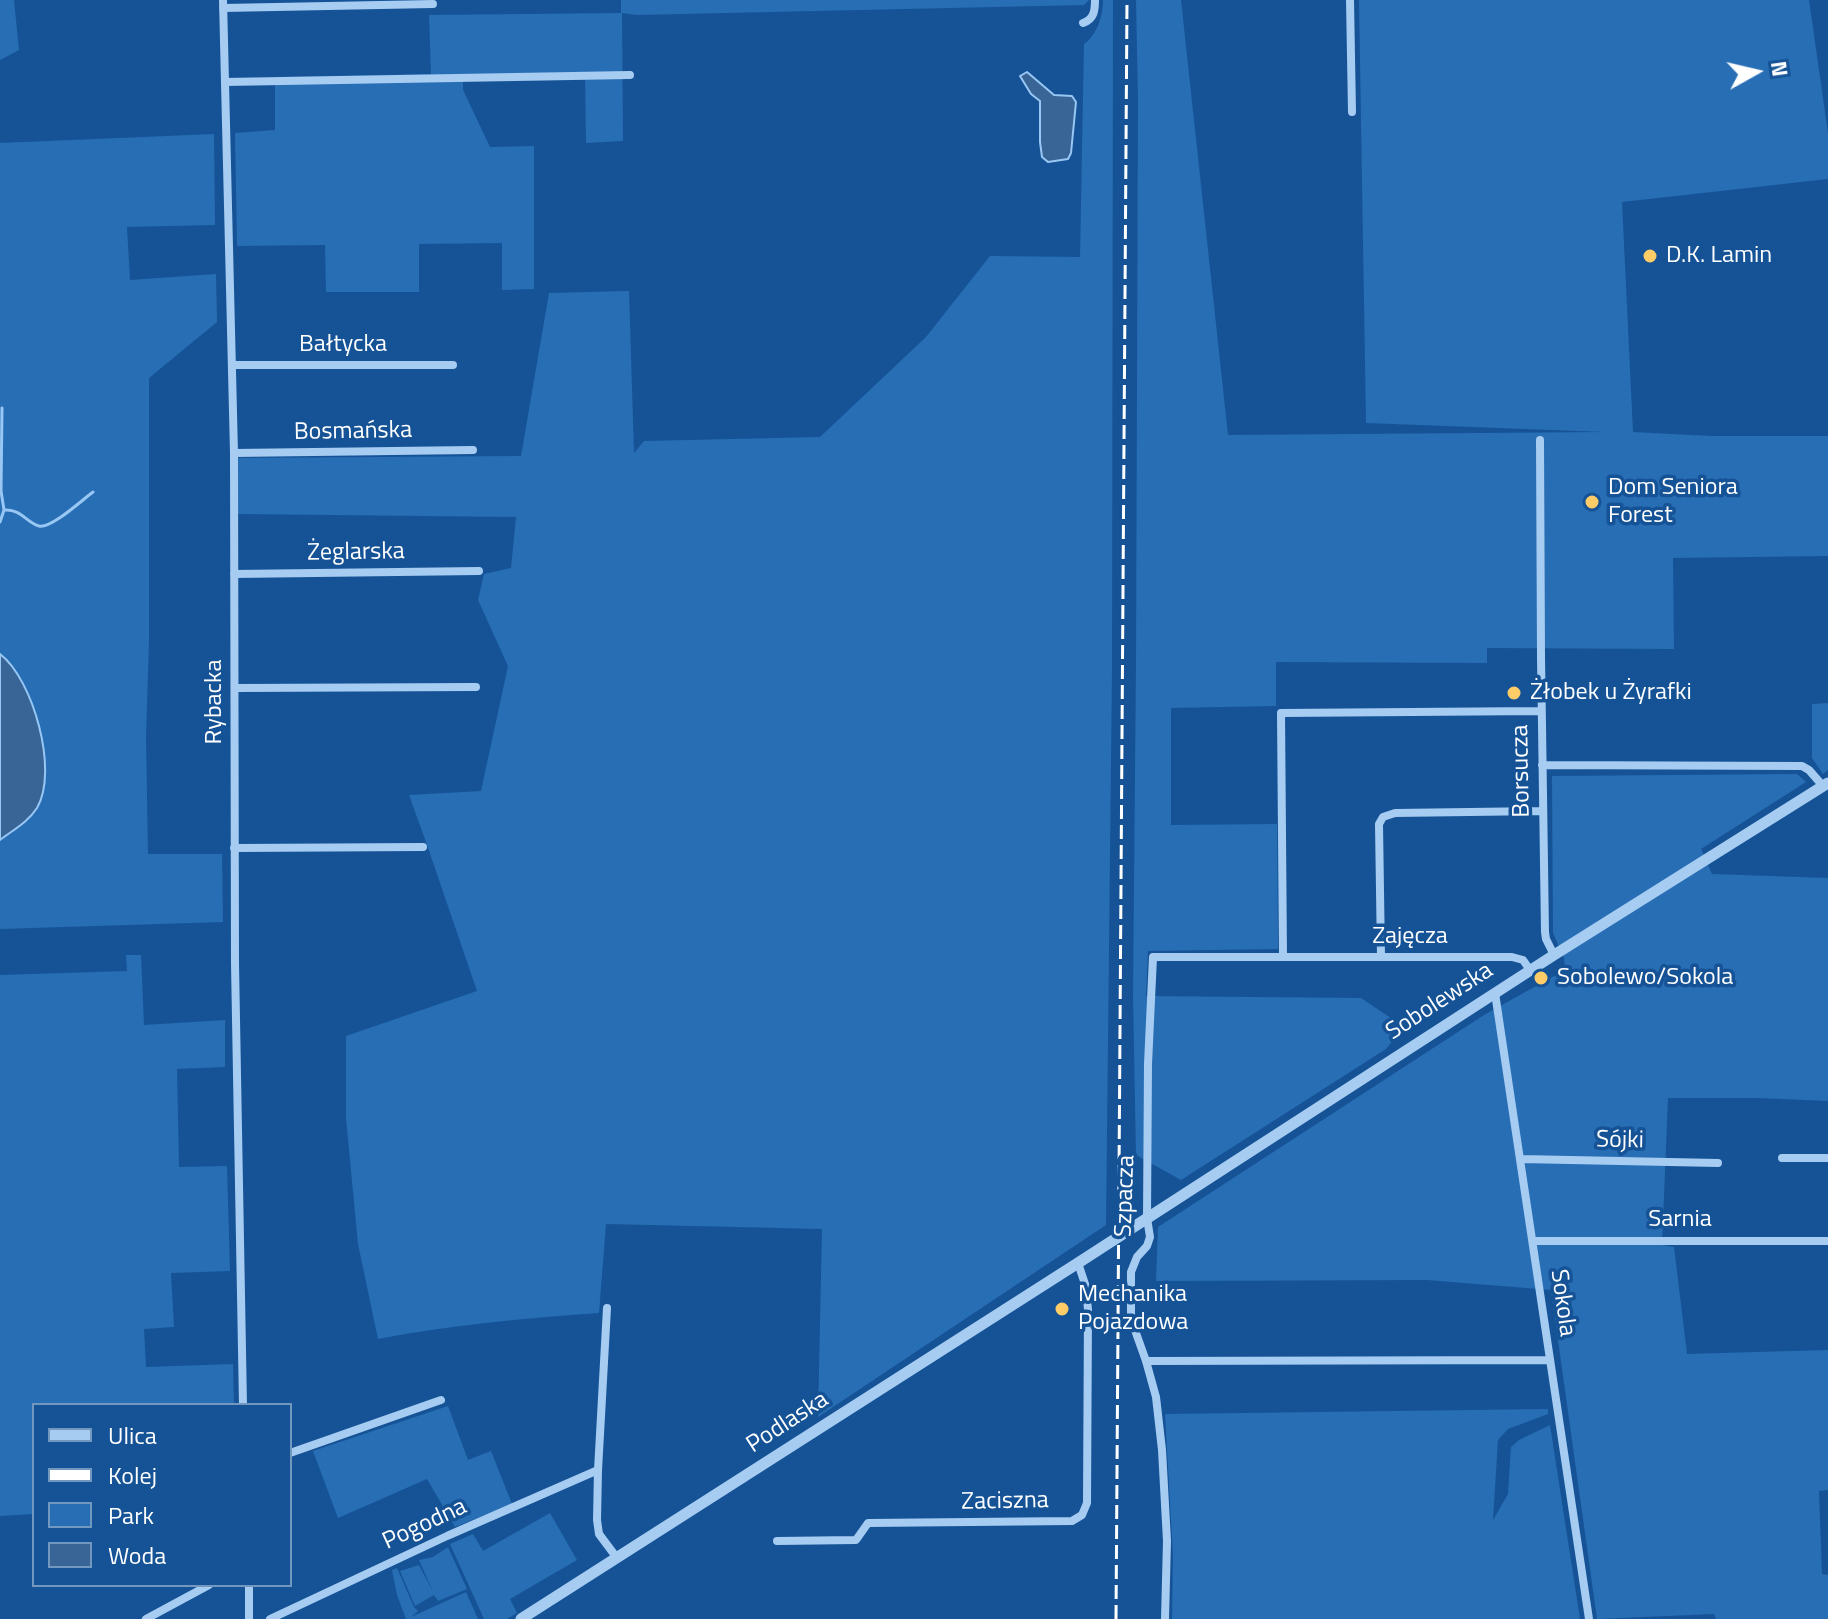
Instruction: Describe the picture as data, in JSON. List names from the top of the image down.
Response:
{
  "streets": {
    "street": [
      "Bałtycka",
      "Bosmańska",
      "Żeglarska",
      "Rybacka",
      "Borsucza",
      "Zajęcza",
      "Sobolewska",
      "Sójki",
      "Szpacza",
      "Sarnia",
      "Sokola",
      "Podlaska",
      "Zaciszna",
      "Pogodna"
    ]
  },
  "crossings": [
    ["Bałtycka", "Rybacka"],
    ["Bosmańska", "Rybacka"],
    ["Żeglarska", "Rybacka"],
    ["Borsucza", "Sobolewska"],
    ["Zajęcza", "Sobolewska"],
    ["Zajęcza", "Szpacza"],
    ["Sobolewska", "Szpacza"],
    ["Sobolewska", "Sokola"],
    ["Sobolewska", "Podlaska"],
    ["Sobolewska", "Zaciszna"],
    ["Sójki", "Sokola"],
    ["Sarnia", "Sokola"],
    ["Podlaska", "Zaciszna"]
  ],
  "places": [
    "D.K. Lamin",
    "Dom Seniora Forest",
    "Żłobek u Żyrafki",
    "Sobolewo/Sokola",
    "Mechanika Pojazdowa"
  ],
  "legend": [
    "Ulica",
    "Kolej",
    "Park",
    "Woda"
  ],
  "north": "right"
}
